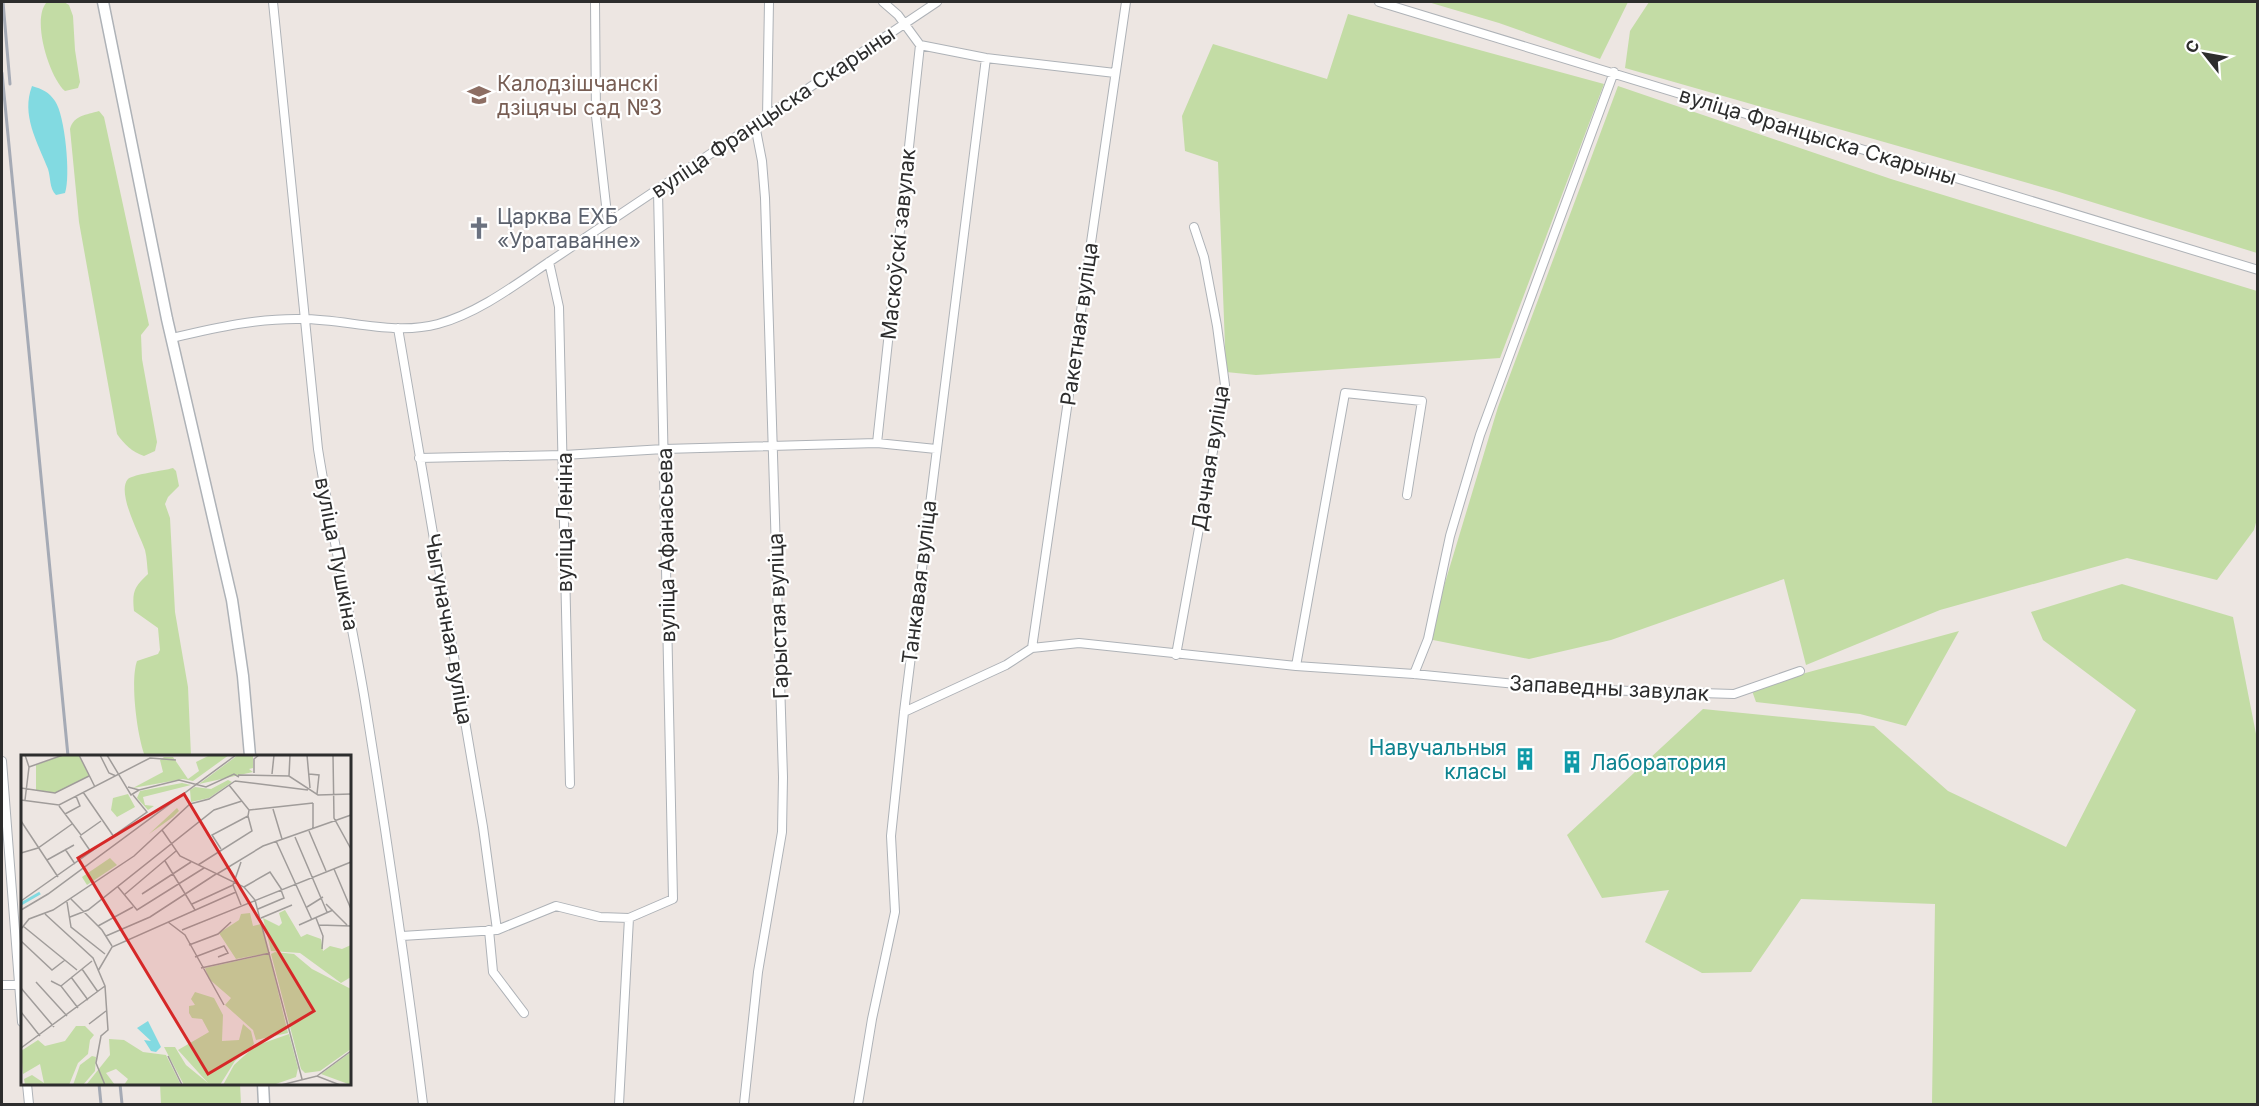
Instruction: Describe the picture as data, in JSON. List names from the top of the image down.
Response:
{
  "streets": {
    "street": [
      "вуліца Францыска Скарыны",
      "Маскоўскі завулак",
      "Ракетная вуліца",
      "Дачная вуліца",
      "вуліца Леніна",
      "вуліца Афанасьева",
      "вуліца Пушкіна",
      "Танкавая вуліца",
      "Гарыстая вуліца",
      "Чыгуначная вуліца",
      "Запаведны завулак"
    ]
  },
  "crossings": [
    ["вуліца Францыска Скарыны", "вуліца Леніна"],
    ["вуліца Францыска Скарыны", "вуліца Афанасьева"],
    ["вуліца Францыска Скарыны", "вуліца Пушкіна"],
    ["вуліца Францыска Скарыны", "Гарыстая вуліца"],
    ["вуліца Францыска Скарыны", "Чыгуначная вуліца"]
  ],
  "places": {
    "school or university": ["Калодзішчанскі дзіцячы сад №3"],
    "church": ["Царква ЕХБ «Уратаванне»"],
    "building": ["Навучальныя класы", "Лаборатория"]
  },
  "north": "top left"
}
